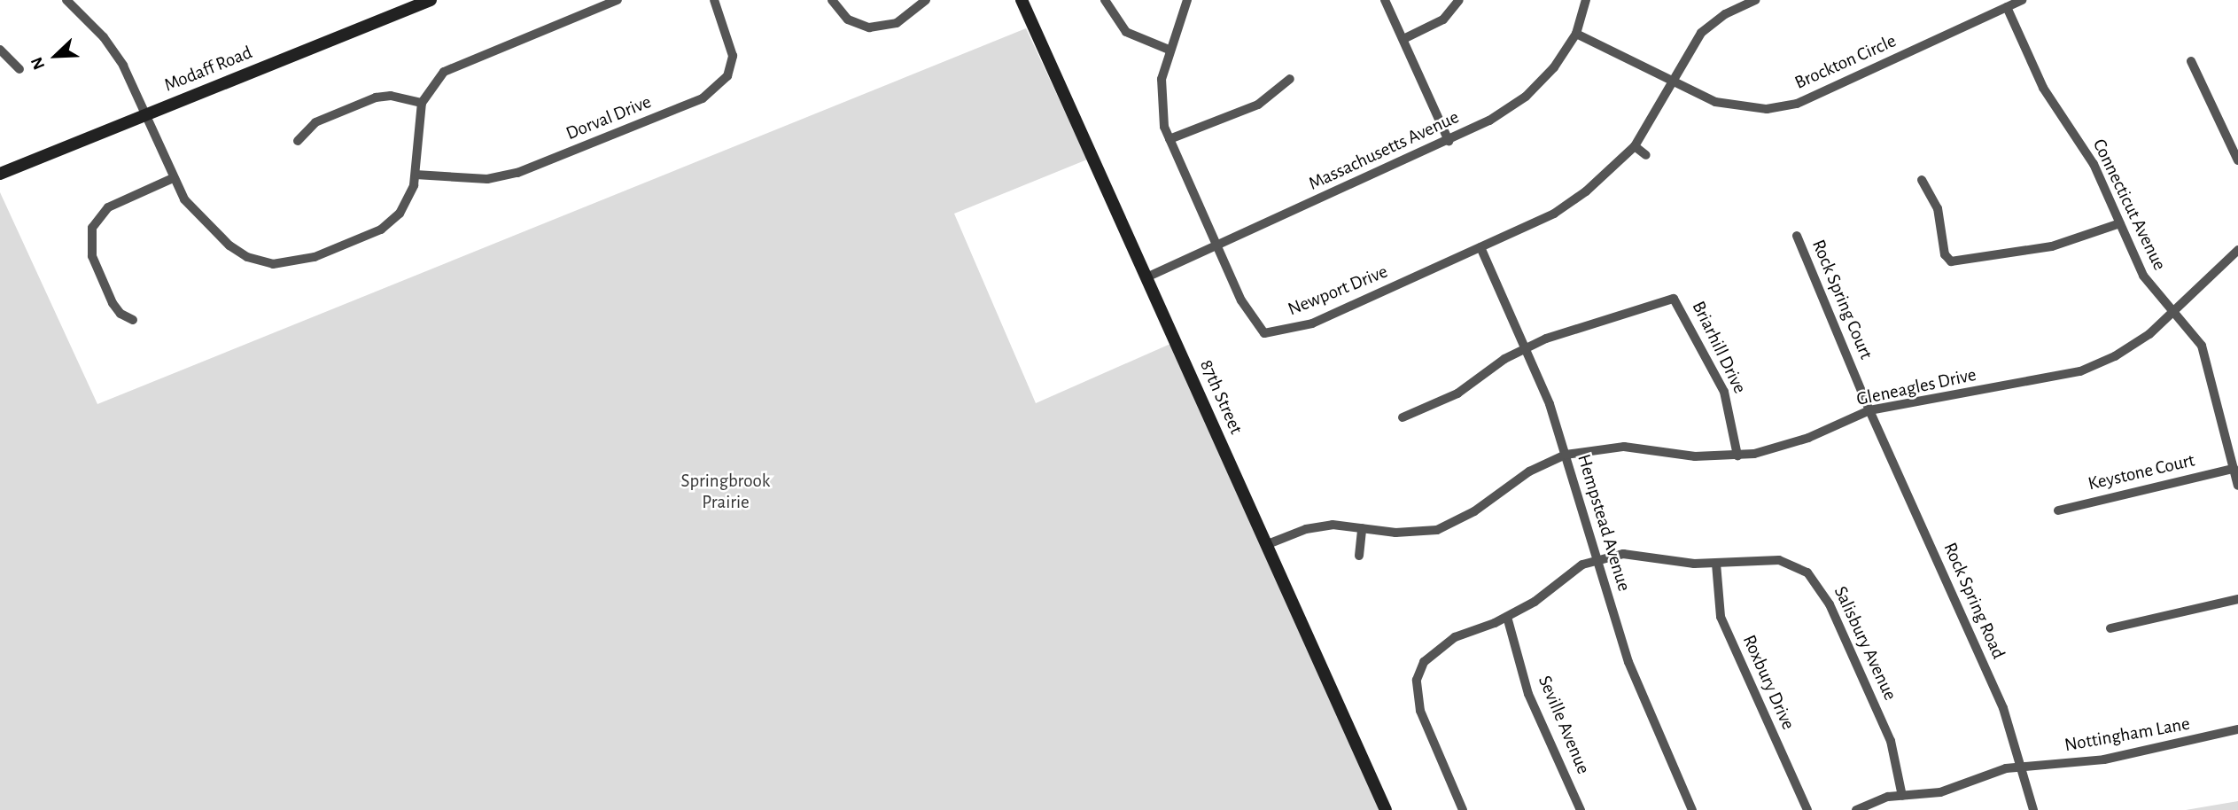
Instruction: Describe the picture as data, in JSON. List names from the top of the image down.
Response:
{
  "streets": {
    "street": [
      "Brockton Circle",
      "Modaff Road",
      "Dorval Drive",
      "Massachusetts Avenue",
      "Connecticut Avenue",
      "Newport Drive",
      "Rock Spring Court",
      "Briarhill Drive",
      "Gleneagles Drive",
      "87th Street",
      "Keystone Court",
      "Hempstead Avenue",
      "Rock Spring Road",
      "Salisbury Avenue",
      "Roxbury Drive",
      "Seville Avenue",
      "Nottingham Lane"
    ]
  },
  "crossings": [
    ["Brockton Circle", "Massachusetts Avenue"],
    ["Brockton Circle", "Connecticut Avenue"],
    ["Brockton Circle", "Newport Drive"],
    ["Massachusetts Avenue", "Newport Drive"],
    ["Massachusetts Avenue", "87th Street"],
    ["Connecticut Avenue", "Gleneagles Drive"],
    ["Connecticut Avenue", "Keystone Court"],
    ["Newport Drive", "Hempstead Avenue"],
    ["Rock Spring Court", "Gleneagles Drive"],
    ["Rock Spring Court", "Rock Spring Road"],
    ["Briarhill Drive", "Gleneagles Drive"],
    ["Briarhill Drive", "Hempstead Avenue"],
    ["Gleneagles Drive", "87th Street"],
    ["Gleneagles Drive", "Hempstead Avenue"],
    ["Gleneagles Drive", "Rock Spring Road"],
    ["Hempstead Avenue", "Salisbury Avenue"],
    ["Rock Spring Road", "Nottingham Lane"],
    ["Salisbury Avenue", "Roxbury Drive"],
    ["Salisbury Avenue", "Nottingham Lane"]
  ],
  "parks": ["Springbrook Prairie"],
  "north": "bottom left"
}
